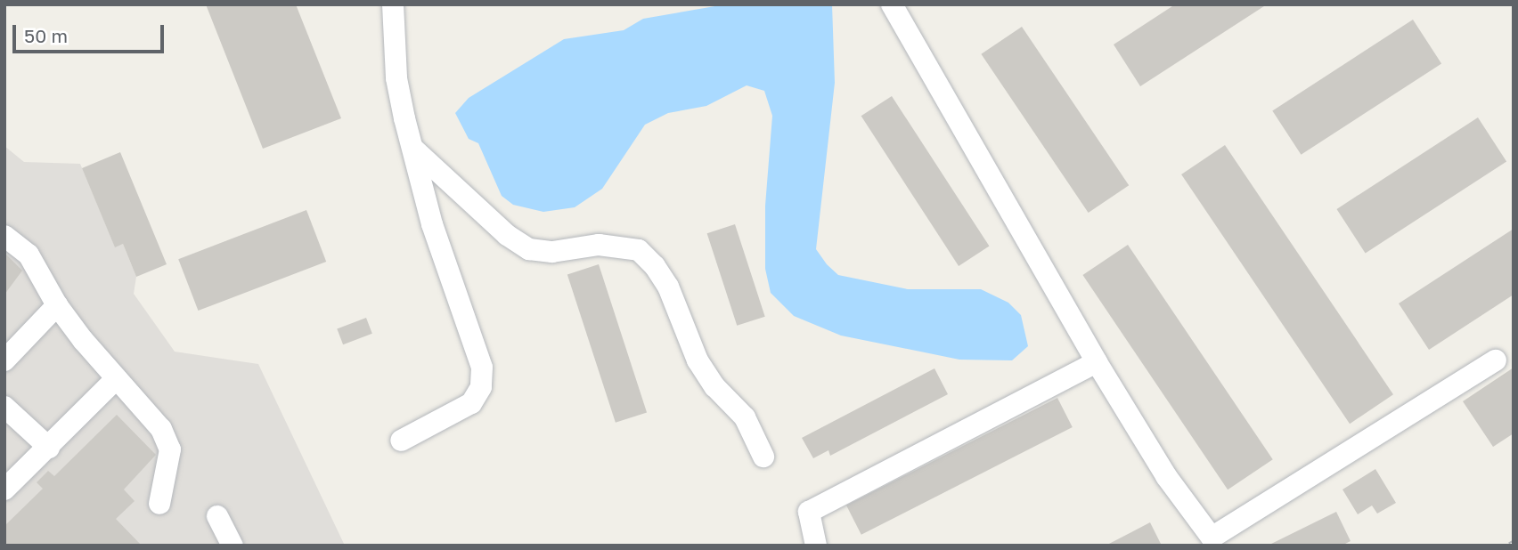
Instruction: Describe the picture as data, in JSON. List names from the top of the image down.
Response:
{
  "scale_bar": "50 m"
}
